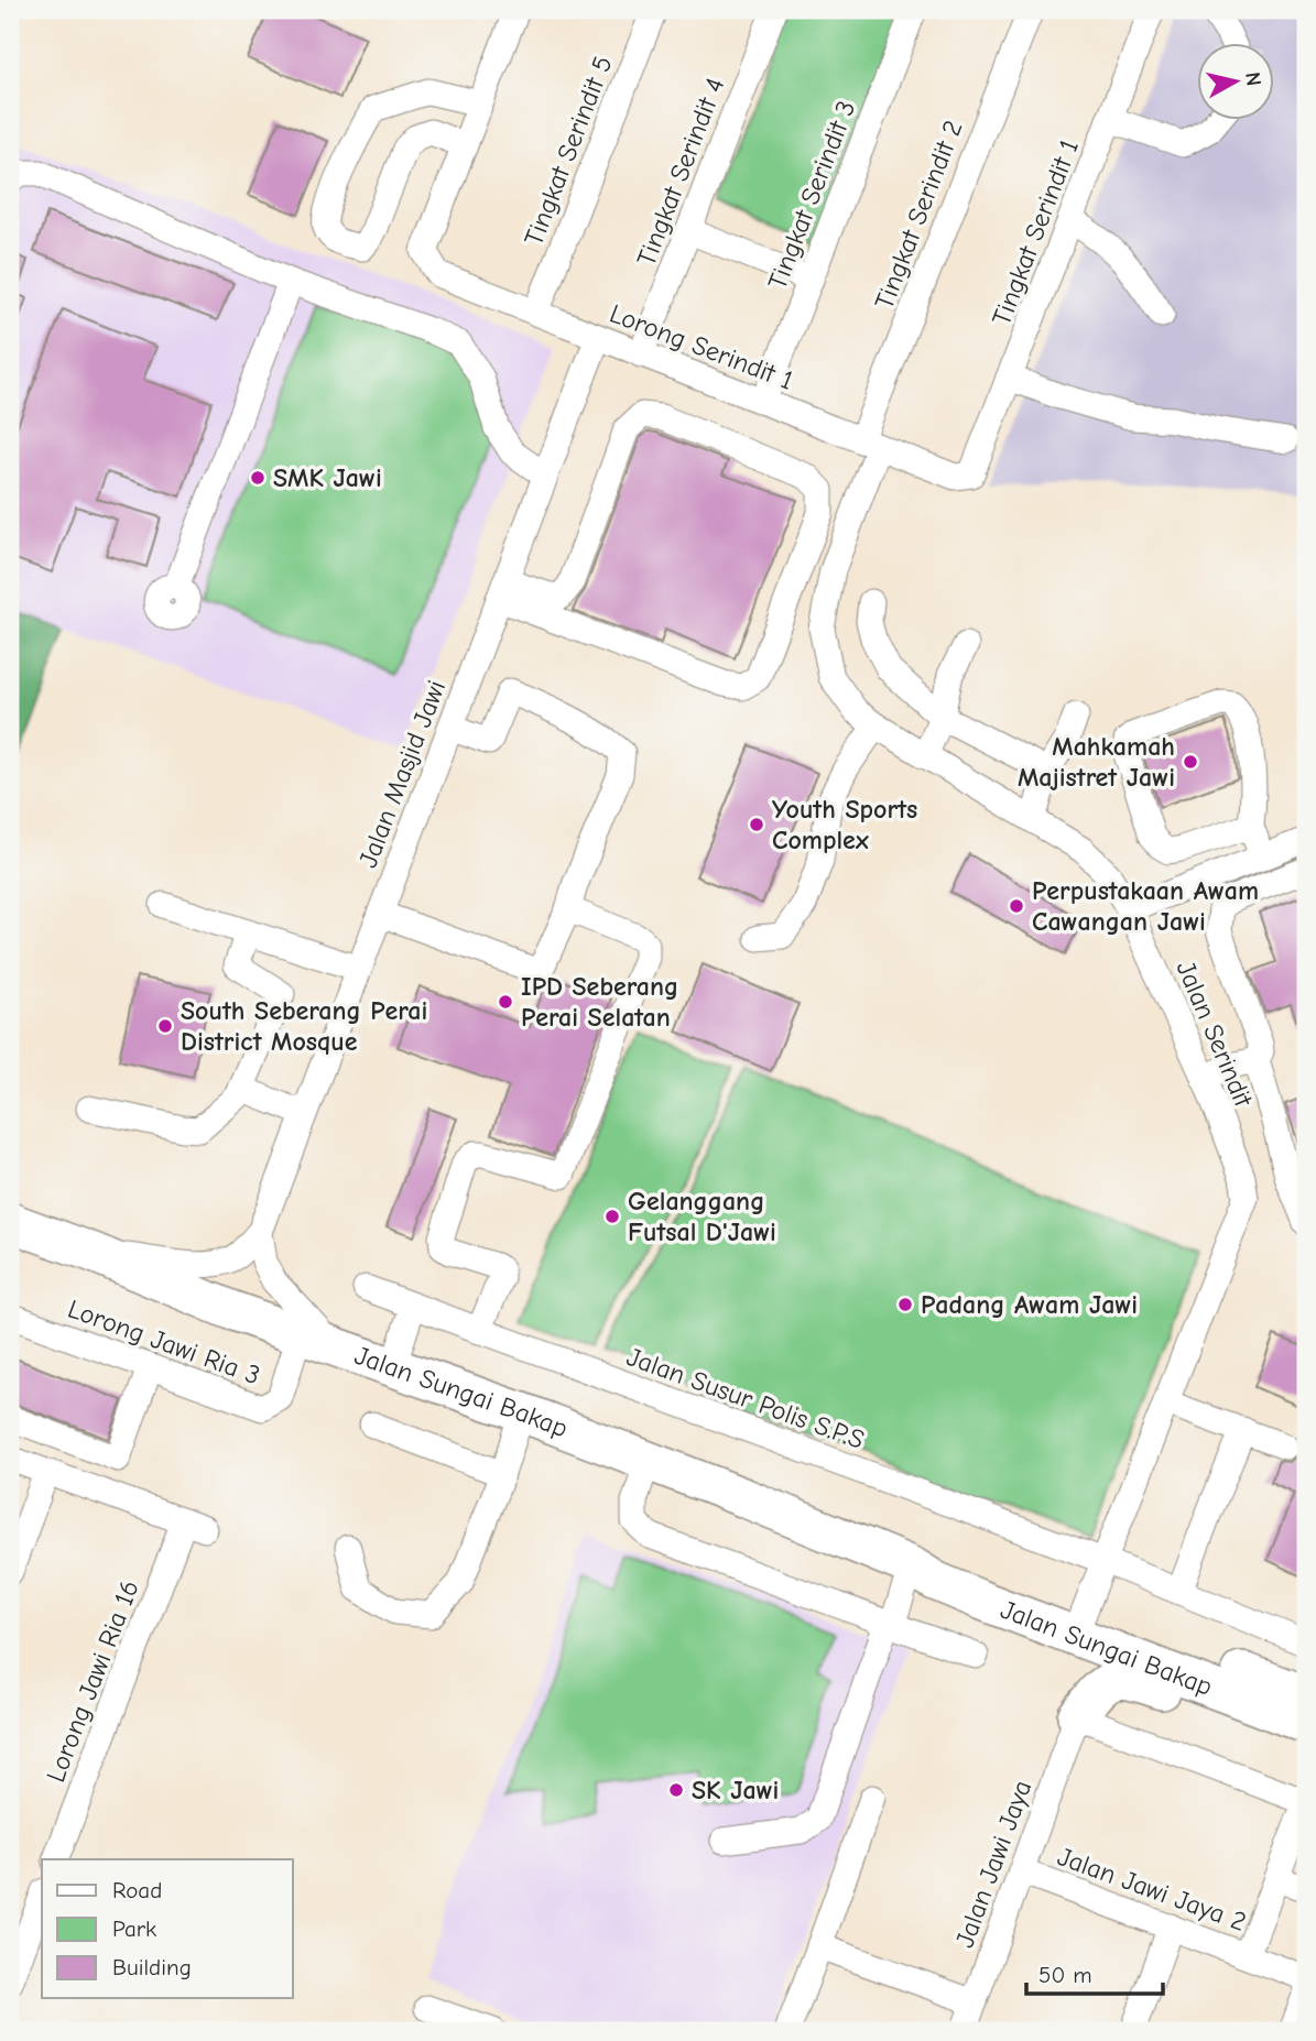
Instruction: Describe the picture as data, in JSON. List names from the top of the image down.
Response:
{
  "streets": {
    "highway": ["Jalan Sungai Bakap"],
    "street": [
      "Tingkat Serindit 5",
      "Tingkat Serindit 4",
      "Tingkat Serindit 3",
      "Tingkat Serindit 2",
      "Tingkat Serindit 1",
      "Lorong Serindit 1",
      "Jalan Masjid Jawi",
      "Jalan Serindit",
      "Lorong Jawi Ria 3",
      "Jalan Susur Polis S.P.S",
      "Lorong Jawi Ria 16",
      "Jalan Jawi Jaya",
      "Jalan Jawi Jaya 2"
    ]
  },
  "crossings": [
    ["Tingkat Serindit 5", "Lorong Serindit 1"],
    ["Tingkat Serindit 4", "Lorong Serindit 1"],
    ["Tingkat Serindit 3", "Lorong Serindit 1"],
    ["Tingkat Serindit 2", "Lorong Serindit 1"],
    ["Tingkat Serindit 2", "Jalan Serindit"],
    ["Tingkat Serindit 1", "Lorong Serindit 1"],
    ["Lorong Serindit 1", "Jalan Masjid Jawi"],
    ["Lorong Serindit 1", "Jalan Serindit"],
    ["Jalan Masjid Jawi", "Jalan Sungai Bakap"],
    ["Jalan Serindit", "Jalan Sungai Bakap"],
    ["Jalan Serindit", "Jalan Susur Polis S.P.S"],
    ["Lorong Jawi Ria 3", "Jalan Sungai Bakap"],
    ["Jalan Jawi Jaya", "Jalan Jawi Jaya 2"]
  ],
  "places": [
    "SMK Jawi",
    "Mahkamah Majistret Jawi",
    "Youth Sports Complex",
    "Perpustakaan Awam Cawangan Jawi",
    "IPD Seberang Perai Selatan",
    "South Seberang Perai District Mosque",
    "Gelanggang Futsal D'Jawi",
    "Padang Awam Jawi",
    "SK Jawi"
  ],
  "legend": ["Road", "Park", "Building"],
  "scale_bar": "50 m",
  "north": "right"
}
